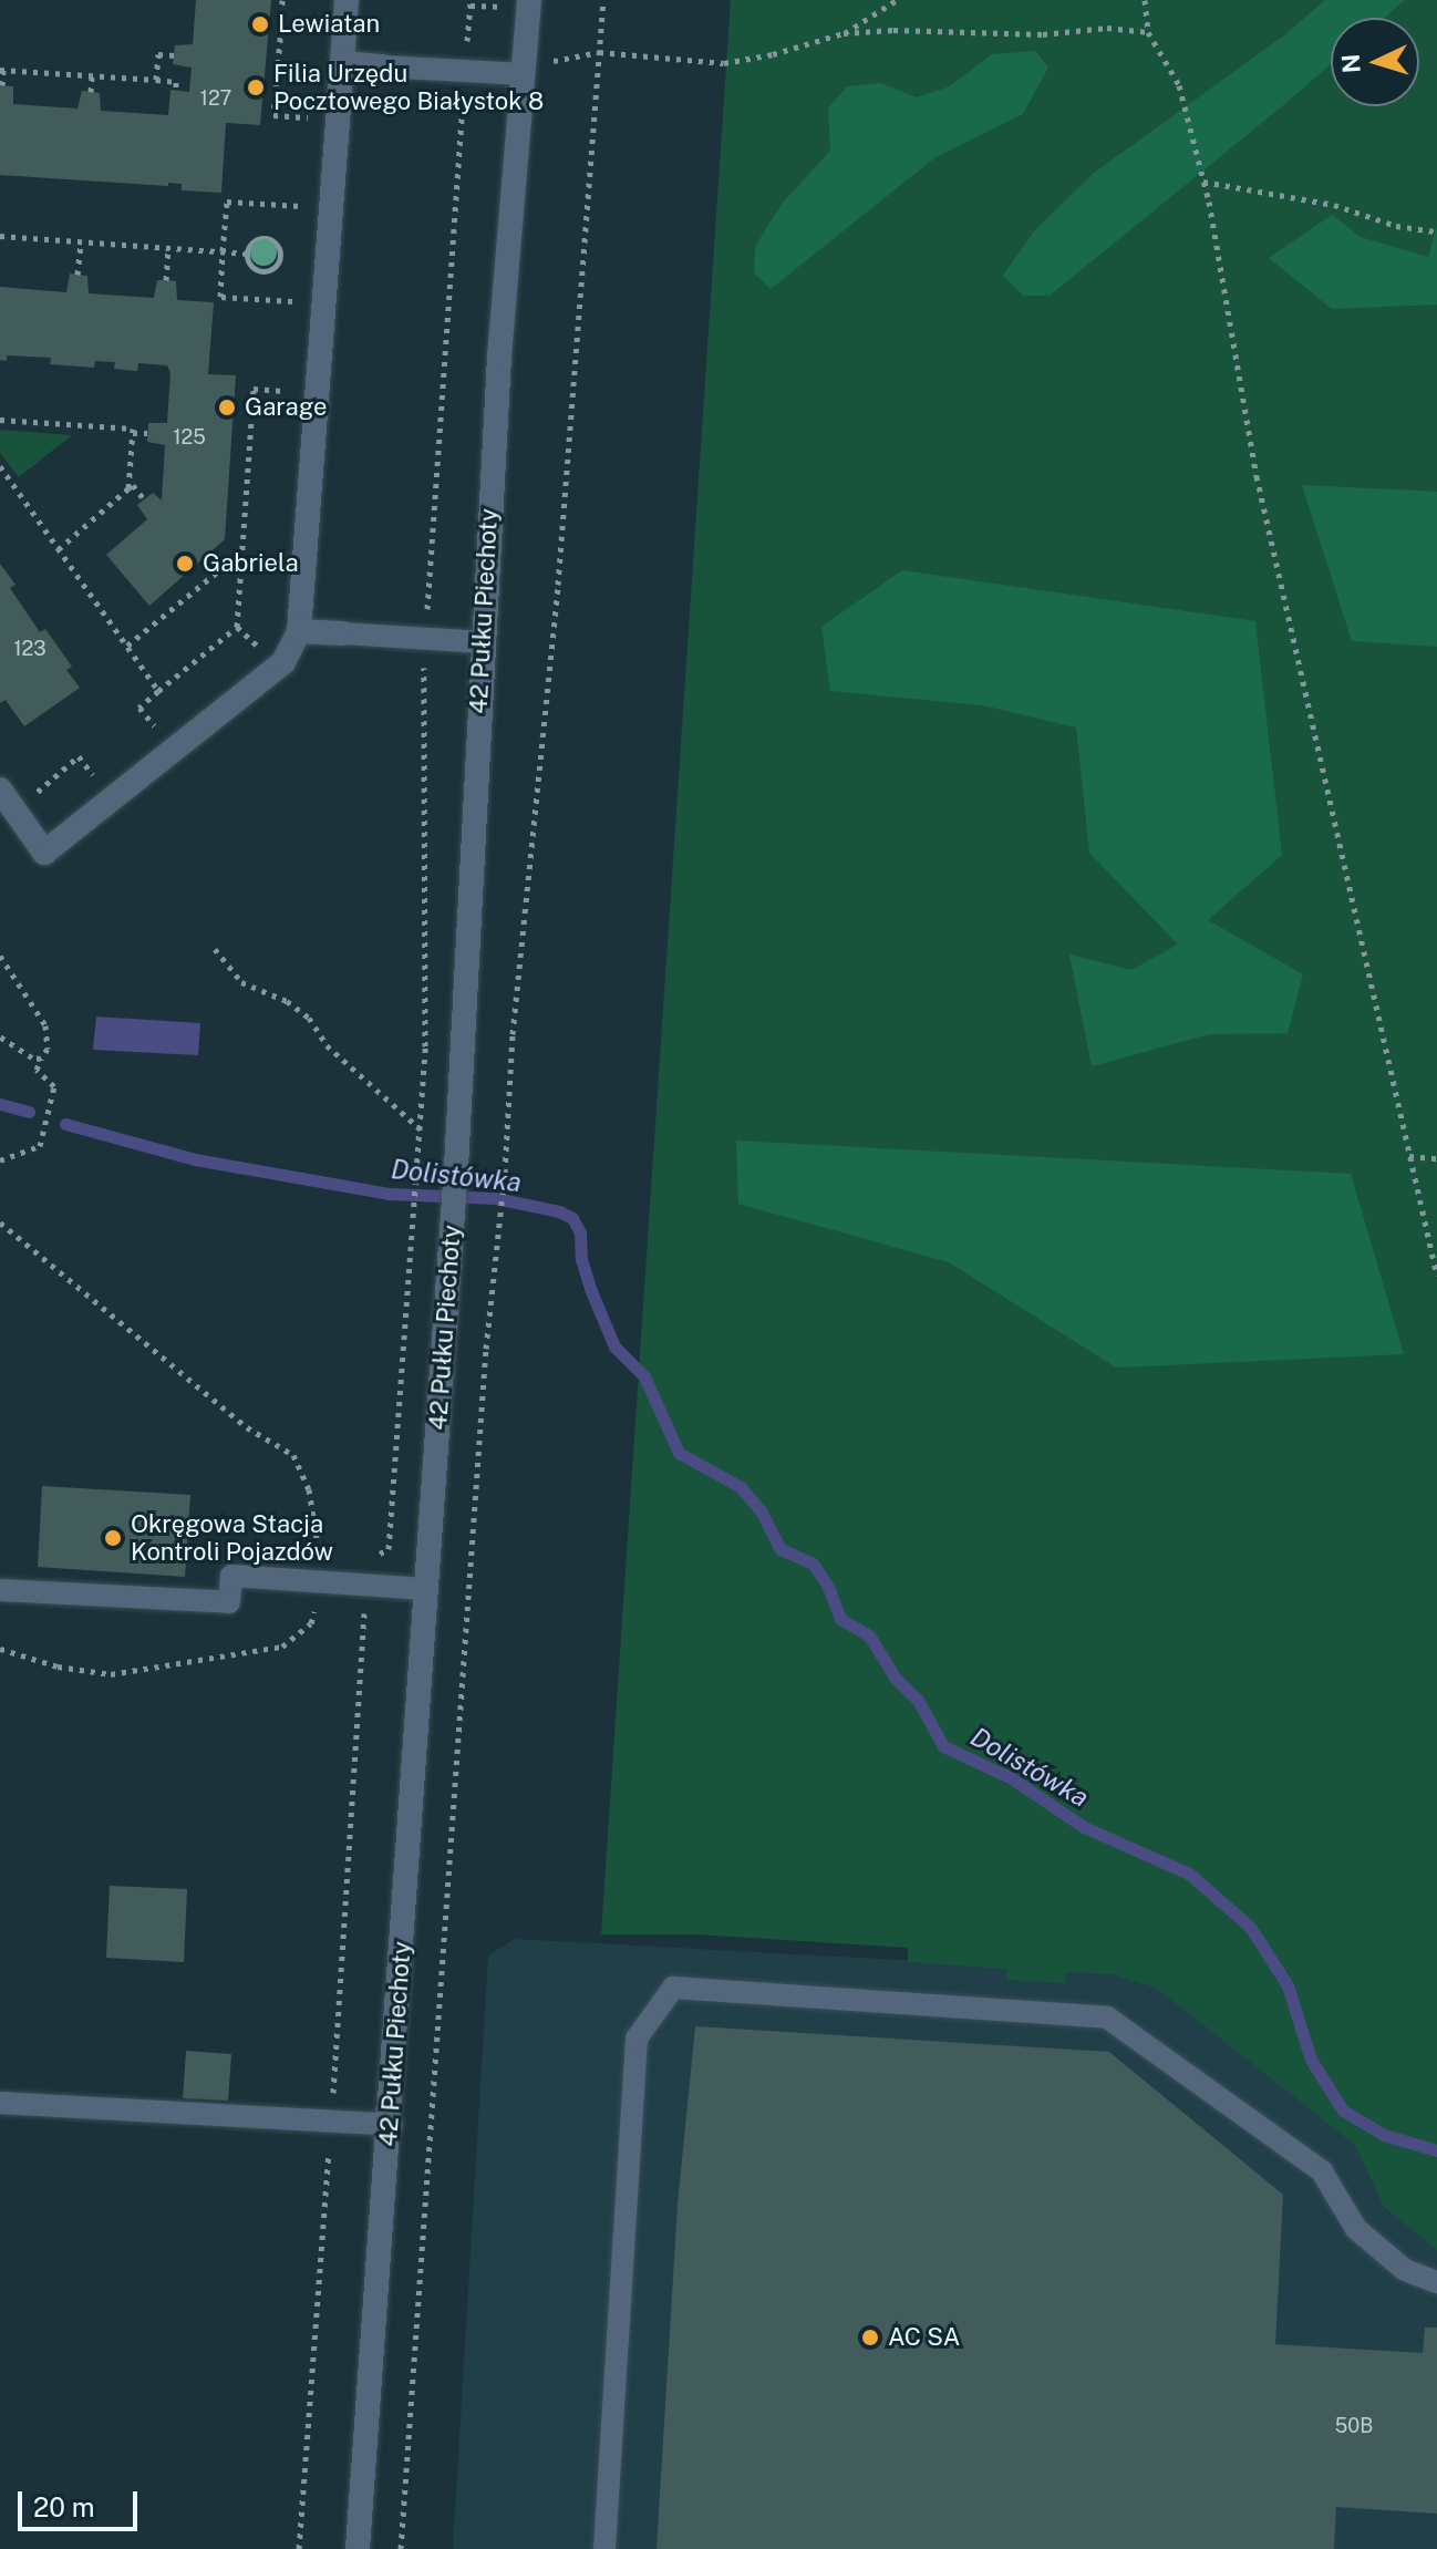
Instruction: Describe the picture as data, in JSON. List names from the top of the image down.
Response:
{
  "streets": {
    "street": ["42 Pułku Piechoty"]
  },
  "water": ["Dolistówka"],
  "places": [
    "Lewiatan",
    "Filia Urzędu Pocztowego Białystok 8",
    "Garage",
    "Gabriela",
    "Okręgowa Stacja Kontroli Pojazdów",
    "AC SA"
  ],
  "house_numbers": [
    "127",
    "125",
    "123",
    "50B"
  ],
  "scale_bar": "20 m",
  "north": "left"
}
